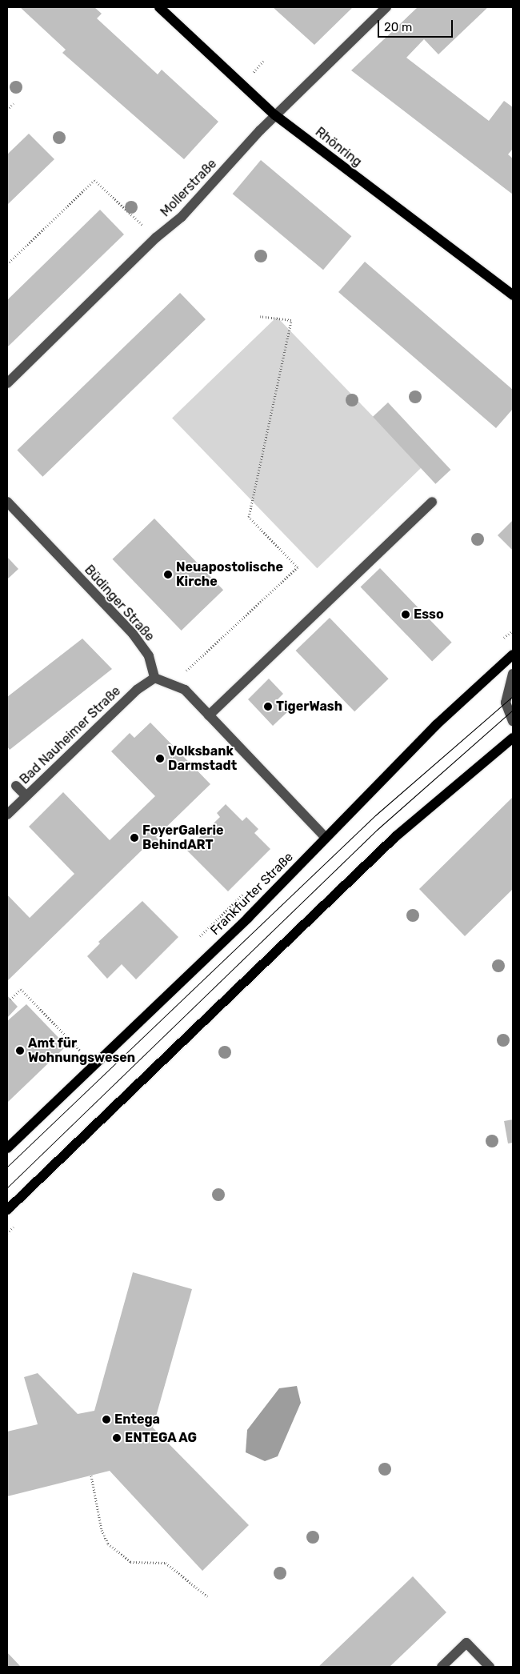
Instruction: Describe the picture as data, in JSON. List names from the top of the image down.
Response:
{
  "streets": {
    "main road": ["Rhönring", "Frankfurter Straße"],
    "street": ["Mollerstraße", "Büdinger Straße", "Bad Nauheimer Straße"]
  },
  "crossings": [
    ["Rhönring", "Mollerstraße"],
    ["Büdinger Straße", "Bad Nauheimer Straße"]
  ],
  "places": [
    "Neuapostolische Kirche",
    "Esso",
    "TigerWash",
    "Volksbank Darmstadt",
    "FoyerGalerie BehindART",
    "Amt für Wohnungswesen",
    "Entega",
    "ENTEGA AG"
  ],
  "scale_bar": "20 m"
}
